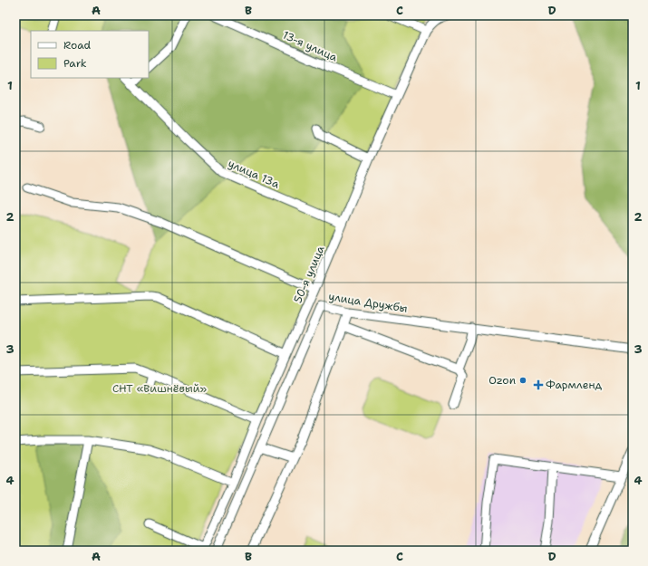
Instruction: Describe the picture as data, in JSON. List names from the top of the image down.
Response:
{
  "streets": {
    "street": [
      "13-я улица",
      "улица 13а",
      "50-я улица",
      "улица Дружбы"
    ]
  },
  "crossings": [
    ["13-я улица", "50-я улица"],
    ["улица 13а", "50-я улица"]
  ],
  "parks": ["СНТ «Вишнёвый»"],
  "places": {
    "other": ["Ozon"],
    "health": ["Фармленд"]
  },
  "legend": ["Road", "Park"],
  "grid": {
    "columns": [
      "A",
      "B",
      "C",
      "D"
    ],
    "rows": [
      "1",
      "2",
      "3",
      "4"
    ]
  }
}
